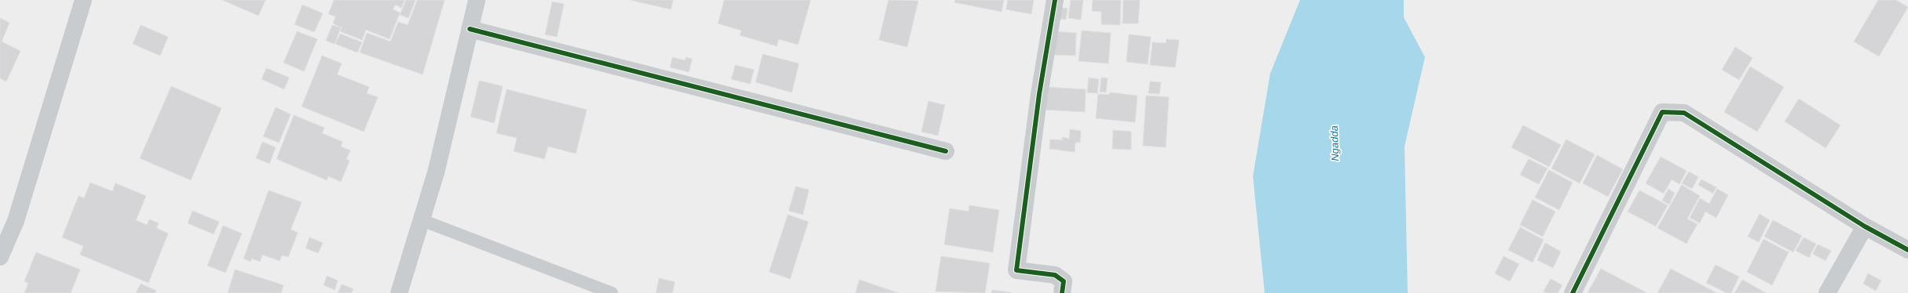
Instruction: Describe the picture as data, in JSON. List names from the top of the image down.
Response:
{
  "water": ["Ngadda"]
}
